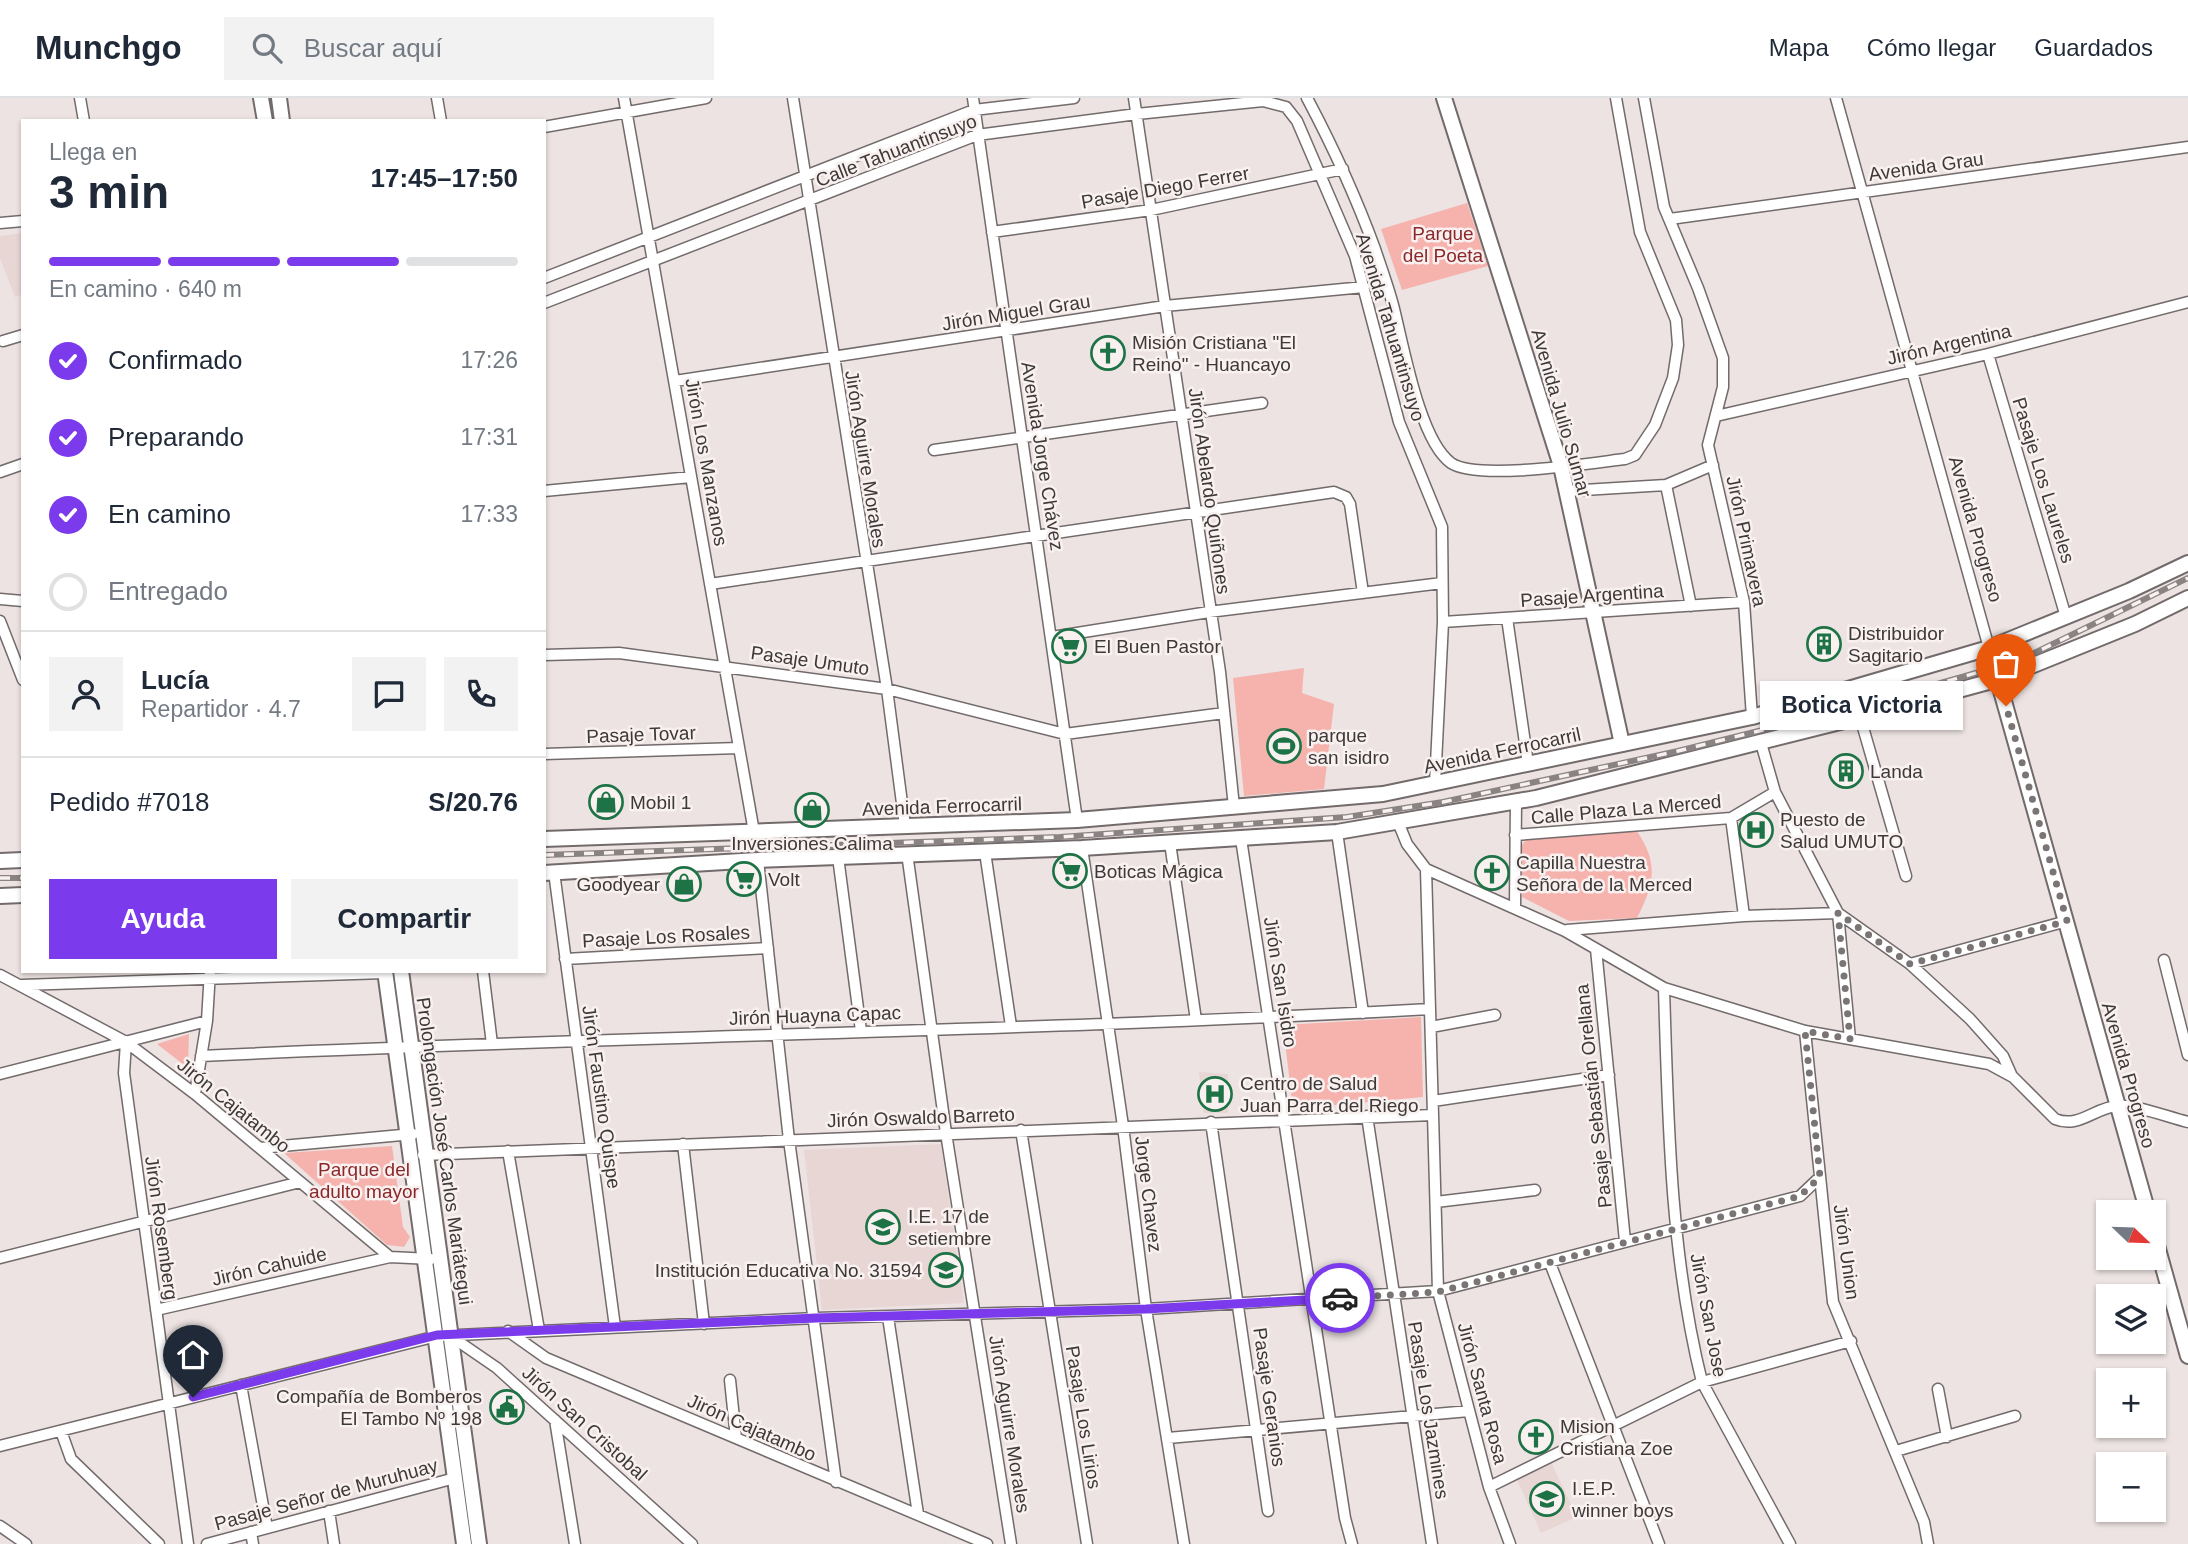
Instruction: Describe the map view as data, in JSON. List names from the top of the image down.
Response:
{
  "streets": {
    "main road": [
      "Avenida Julio Sumar",
      "Avenida Progreso",
      "Avenida Ferrocarril",
      "Prolongación José Carlos Mariátegui"
    ],
    "street": [
      "Calle Tahuantinsuyo",
      "Avenida Grau",
      "Pasaje Diego Ferrer",
      "Jirón Miguel Grau",
      "Avenida Tahuantinsuyo",
      "Jirón Argentina",
      "Avenida Jorge Chávez",
      "Jirón Aguirre Morales",
      "Jirón Los Manzanos",
      "Pasaje Los Laureles",
      "Jirón Abelardo Quiñones",
      "Jirón Primavera",
      "Pasaje Argentina",
      "Pasaje Umuto",
      "Pasaje Tovar",
      "Calle Plaza La Merced",
      "Pasaje Los Rosales",
      "Jirón San Isidro",
      "Jirón Huayna Capac",
      "Pasaje Sebastián Orellana",
      "Jirón Faustino Quispe",
      "Jirón Cajatambo",
      "Jirón Oswaldo Barreto",
      "Jorge Chavez",
      "Jirón Rosemberg",
      "Jirón Union",
      "Jirón Cahuide",
      "Jirón San Jose",
      "Jirón Santa Rosa",
      "Pasaje Geranios",
      "Pasaje Los Jazmines",
      "Pasaje Los Lirios",
      "Jirón San Cristobal",
      "Pasaje Señor de Muruhuay"
    ]
  },
  "crossings": [
    ["Calle Tahuantinsuyo", "Avenida Tahuantinsuyo"],
    ["Calle Tahuantinsuyo", "Avenida Jorge Chávez"],
    ["Calle Tahuantinsuyo", "Jirón Aguirre Morales"],
    ["Calle Tahuantinsuyo", "Jirón Los Manzanos"],
    ["Calle Tahuantinsuyo", "Jirón Abelardo Quiñones"],
    ["Avenida Grau", "Avenida Progreso"],
    ["Pasaje Diego Ferrer", "Avenida Tahuantinsuyo"],
    ["Pasaje Diego Ferrer", "Avenida Jorge Chávez"],
    ["Pasaje Diego Ferrer", "Jirón Abelardo Quiñones"],
    ["Jirón Miguel Grau", "Avenida Tahuantinsuyo"],
    ["Jirón Miguel Grau", "Avenida Jorge Chávez"],
    ["Jirón Miguel Grau", "Jirón Aguirre Morales"],
    ["Jirón Miguel Grau", "Jirón Los Manzanos"],
    ["Jirón Miguel Grau", "Jirón Abelardo Quiñones"],
    ["Avenida Tahuantinsuyo", "Pasaje Argentina"],
    ["Avenida Tahuantinsuyo", "Avenida Ferrocarril"],
    ["Jirón Argentina", "Pasaje Los Laureles"],
    ["Jirón Argentina", "Avenida Progreso"],
    ["Jirón Argentina", "Jirón Primavera"],
    ["Avenida Julio Sumar", "Pasaje Argentina"],
    ["Avenida Julio Sumar", "Avenida Ferrocarril"],
    ["Avenida Jorge Chávez", "Pasaje Umuto"],
    ["Avenida Jorge Chávez", "Avenida Ferrocarril"],
    ["Jirón Aguirre Morales", "Pasaje Umuto"],
    ["Jirón Aguirre Morales", "Avenida Ferrocarril"],
    ["Jirón Aguirre Morales", "Jirón Huayna Capac"],
    ["Jirón Aguirre Morales", "Jirón Oswaldo Barreto"],
    ["Jirón Los Manzanos", "Pasaje Umuto"],
    ["Jirón Los Manzanos", "Pasaje Tovar"],
    ["Jirón Los Manzanos", "Avenida Ferrocarril"],
    ["Pasaje Los Laureles", "Avenida Ferrocarril"],
    ["Jirón Abelardo Quiñones", "Avenida Ferrocarril"],
    ["Avenida Progreso", "Avenida Ferrocarril"],
    ["Jirón Primavera", "Pasaje Argentina"],
    ["Jirón Primavera", "Avenida Ferrocarril"],
    ["Pasaje Los Rosales", "Jirón Faustino Quispe"],
    ["Jirón San Isidro", "Jirón Huayna Capac"],
    ["Jirón San Isidro", "Jirón Oswaldo Barreto"],
    ["Jirón Huayna Capac", "Jirón Faustino Quispe"],
    ["Jirón Huayna Capac", "Prolongación José Carlos Mariátegui"],
    ["Jirón Huayna Capac", "Jorge Chavez"],
    ["Jirón Huayna Capac", "Jirón Santa Rosa"],
    ["Jirón Faustino Quispe", "Jirón Oswaldo Barreto"],
    ["Jirón Cajatambo", "Jirón Rosemberg"],
    ["Jirón Cajatambo", "Jirón Cahuide"],
    ["Jirón Oswaldo Barreto", "Prolongación José Carlos Mariátegui"],
    ["Jirón Oswaldo Barreto", "Jorge Chavez"],
    ["Jirón Oswaldo Barreto", "Jirón Santa Rosa"],
    ["Jirón Oswaldo Barreto", "Pasaje Geranios"],
    ["Jirón Oswaldo Barreto", "Pasaje Los Jazmines"],
    ["Jirón Oswaldo Barreto", "Pasaje Los Lirios"],
    ["Prolongación José Carlos Mariátegui", "Jirón San Cristobal"],
    ["Prolongación José Carlos Mariátegui", "Pasaje Señor de Muruhuay"],
    ["Jirón Rosemberg", "Jirón Cahuide"]
  ],
  "parks": ["Parque del Poeta", "Parque del adulto mayor"],
  "places": {
    "church": ["Misión Cristiana \"El Reino\" - Huancayo", "Capilla Nuestra Señora de la Merced", "Mision Cristiana Zoe"],
    "building": ["Distribuidor Sagitario", "Landa"],
    "supermarket": ["El Buen Pastor", "Boticas Mágica", "Volt"],
    "other": ["Botica Victoria"],
    "sports": ["parque san isidro"],
    "shop": ["Mobil 1", "Inversiones Calima", "Goodyear"],
    "hospital": ["Puesto de Salud UMUTO", "Centro de Salud Juan Parra del Riego"],
    "school or university": ["I.E. 17 de setiembre", "Institución Educativa No. 31594", "I.E.P. winner boys"],
    "public building": ["Compañía de Bomberos El Tambo Nº 198"]
  },
  "north": "bottom right",
  "page": {
    "header": "Munchgo",
    "search": "Buscar aquí",
    "nav": ["Mapa", "Cómo llegar", "Guardados"],
    "heading": ["3 min", "Llega en", "17:45–17:50"],
    "panel": [
      "Lucía",
      "Repartidor · 4.7",
      "Pedido #7018",
      "S/20.76"
    ],
    "bar": "En camino · 640 m",
    "list": [
      ["Confirmado", "17:26"],
      ["Preparando", "17:31"],
      ["En camino", "17:33"],
      "Entregado"
    ],
    "bubble": "Botica Victoria",
    "buttons": ["Ayuda", "Compartir"],
    "map_buttons": ["+", "−"]
  }
}
